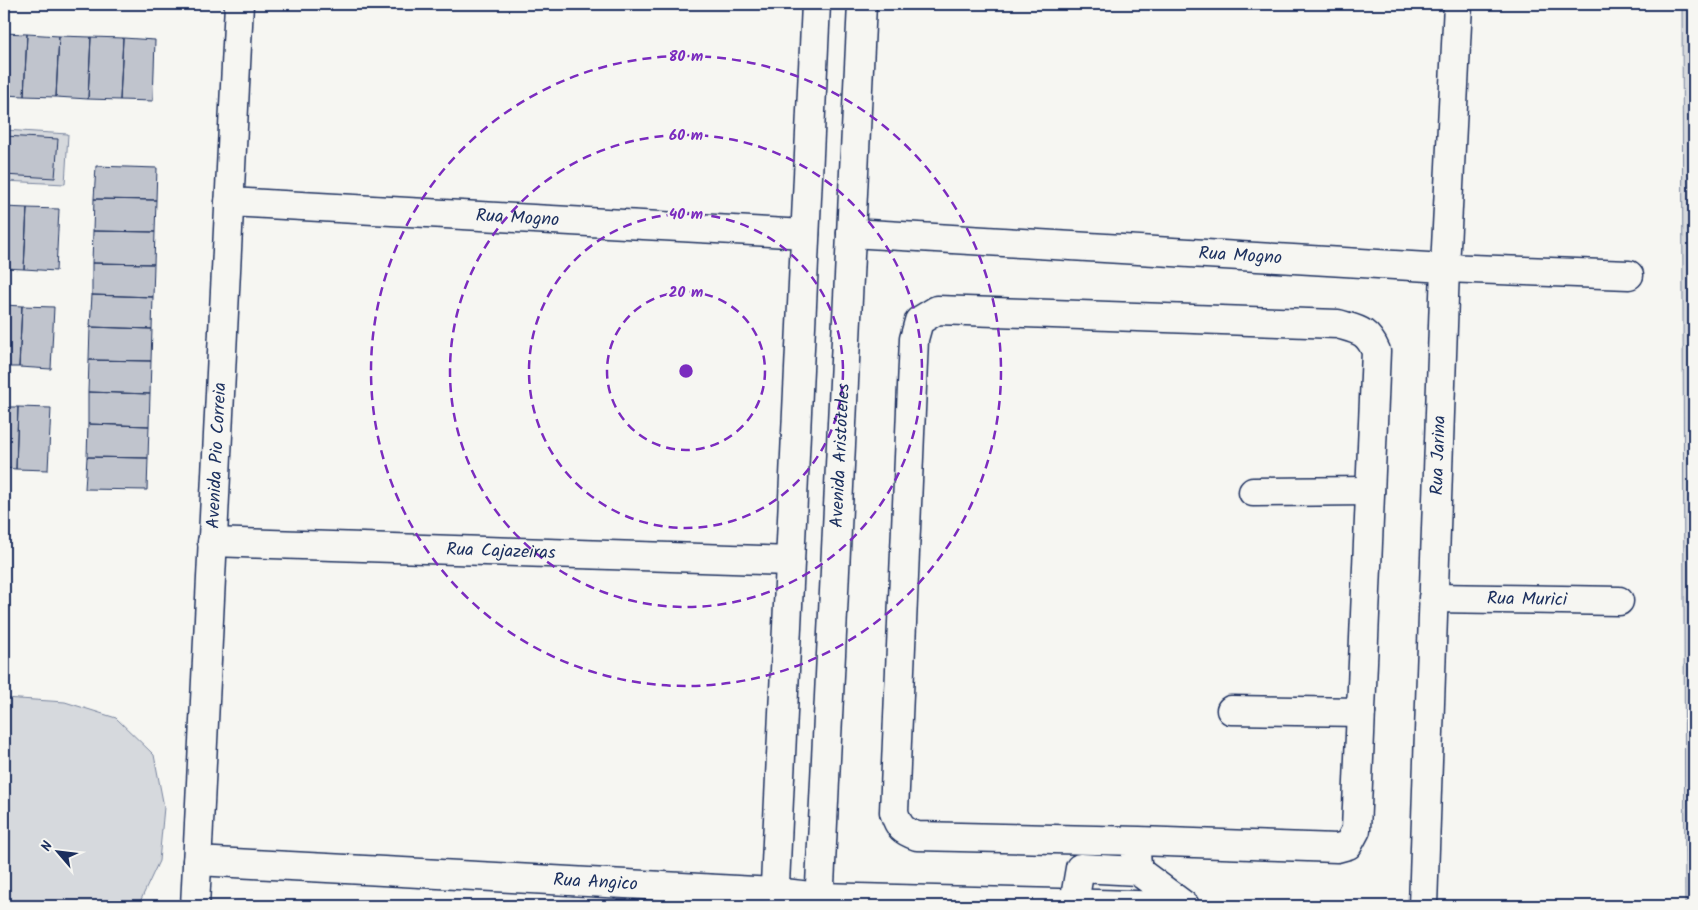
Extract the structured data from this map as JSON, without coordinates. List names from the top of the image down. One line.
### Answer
{"streets":{"street":["Rua Mogno","Avenida Pio Correia","Avenida Aristóteles","Rua Jarina","Rua Cajazeiras","Rua Murici","Rua Angico"]},"crossings":[["Rua Mogno","Avenida Pio Correia"],["Rua Mogno","Avenida Aristóteles"],["Rua Mogno","Rua Jarina"],["Avenida Pio Correia","Rua Cajazeiras"],["Avenida Pio Correia","Rua Angico"],["Avenida Aristóteles","Rua Angico"],["Rua Jarina","Rua Murici"]],"north":"top left","rings":["80 m","60 m","40 m","20 m"]}
